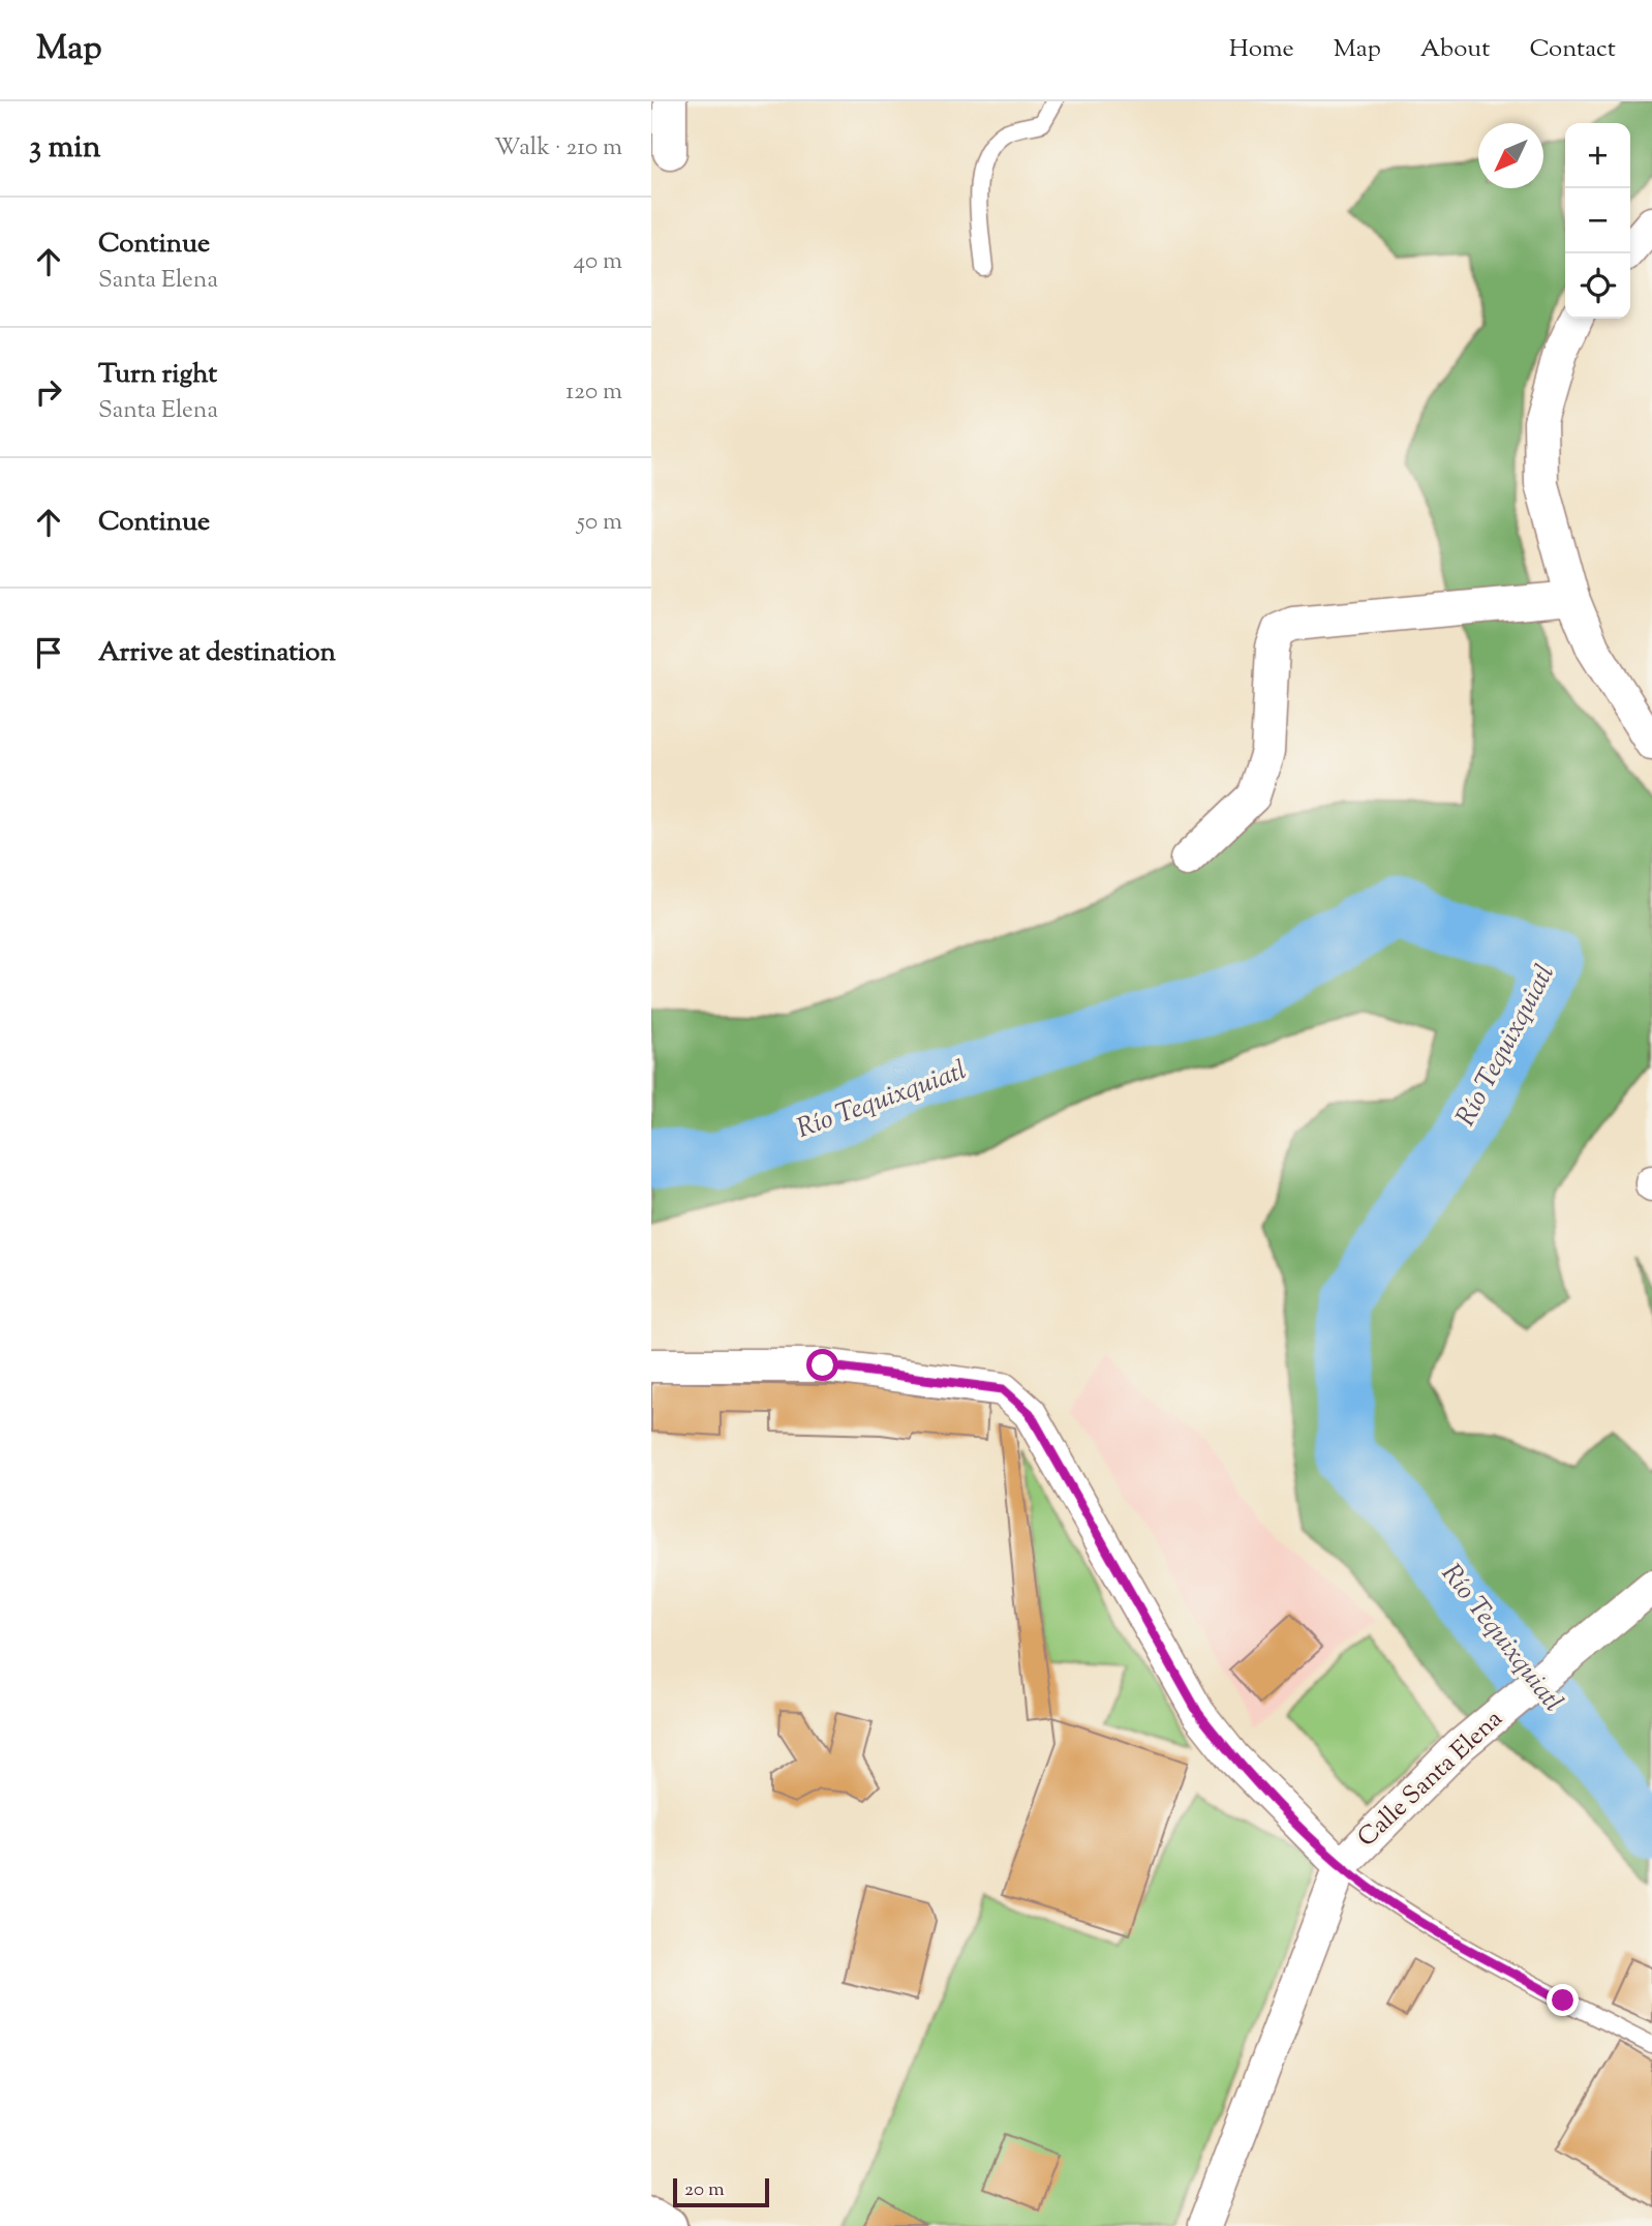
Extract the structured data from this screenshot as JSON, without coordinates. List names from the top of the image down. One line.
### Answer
{"streets":{"street":["Calle Santa Elena"]},"water":["Río Tequixquiatl"],"scale_bar":"20 m","north":"bottom left","page":{"header":"Map","nav":["Home","Map","About","Contact"],"heading":["3 min","Walk · 210 m"],"map_buttons":["+","−"],"list":[["Continue","Santa Elena","40 m"],["Turn right","Santa Elena","120 m"],["Continue","50 m"],"Arrive at destination"],"scale":"20 m"}}
